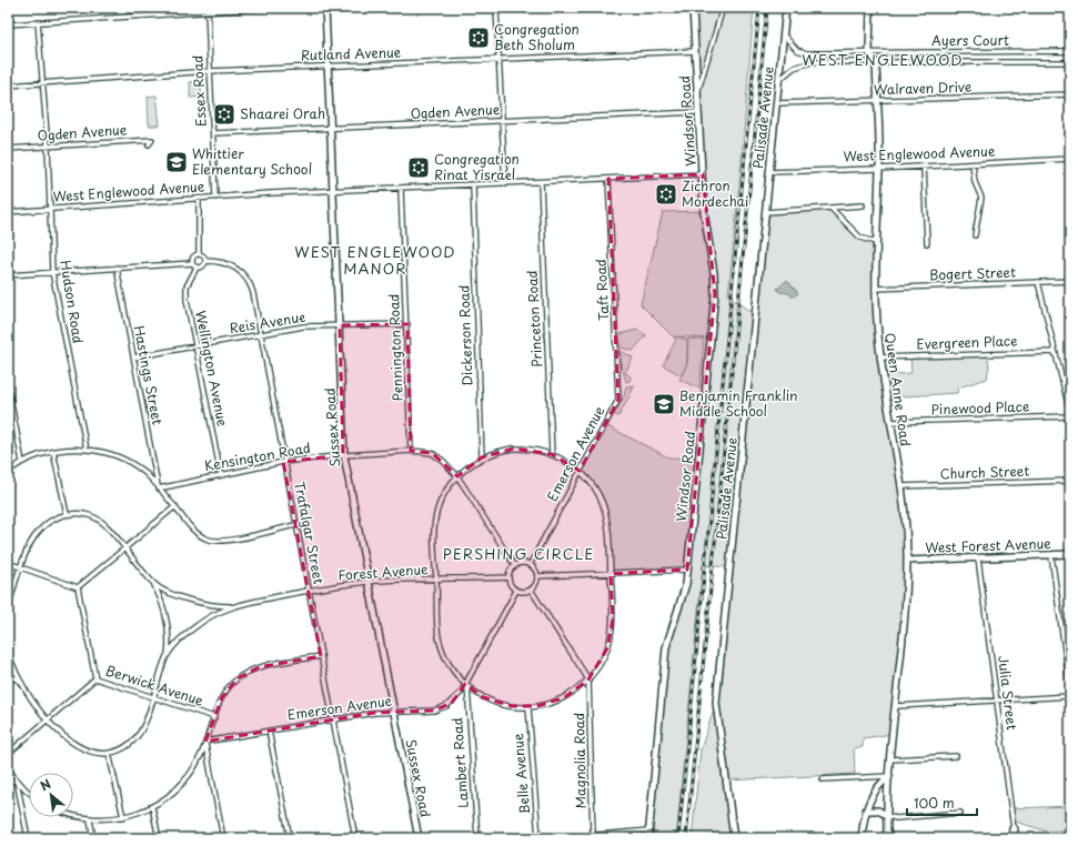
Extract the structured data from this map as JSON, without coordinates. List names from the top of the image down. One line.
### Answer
{"streets":{"street":["Ayers Court","Rutland Avenue","Walraven Drive","Essex Road","Ogden Avenue","Palisade Avenue","Windsor Road","West Englewood Avenue","Bogert Street","Taft Road","Hudson Road","Princeton Road","Reis Avenue","Dickerson Road","Evergreen Place","Pennington Road","Wellington Avenue","Hastings Street","Queen Anne Road","Pinewood Place","Sussex Road","Emerson Avenue","Kensington Road","Church Street","Trafalgar Street","West Forest Avenue","Forest Avenue","Berwick Avenue","Julia Street","Magnolia Road","Lambert Road","Belle Avenue"]},"crossings":[["Ayers Court","Palisade Avenue"],["Ayers Court","Queen Anne Road"],["Rutland Avenue","Essex Road"],["Rutland Avenue","Windsor Road"],["Rutland Avenue","Hudson Road"],["Rutland Avenue","Sussex Road"],["Walraven Drive","Palisade Avenue"],["Walraven Drive","Queen Anne Road"],["Essex Road","Ogden Avenue"],["Essex Road","West Englewood Avenue"],["Ogden Avenue","Windsor Road"],["Ogden Avenue","Hudson Road"],["Ogden Avenue","Sussex Road"],["Palisade Avenue","West Englewood Avenue"],["Windsor Road","West Englewood Avenue"],["West Englewood Avenue","Taft Road"],["West Englewood Avenue","Hudson Road"],["West Englewood Avenue","Princeton Road"],["West Englewood Avenue","Dickerson Road"],["West Englewood Avenue","Pennington Road"],["West Englewood Avenue","Queen Anne Road"],["West Englewood Avenue","Sussex Road"],["Bogert Street","Queen Anne Road"],["Taft Road","Emerson Avenue"],["Reis Avenue","Pennington Road"],["Reis Avenue","Wellington Avenue"],["Reis Avenue","Hastings Street"],["Reis Avenue","Sussex Road"],["Reis Avenue","Trafalgar Street"],["Evergreen Place","Queen Anne Road"],["Pennington Road","Kensington Road"],["Wellington Avenue","Kensington Road"],["Wellington Avenue","Trafalgar Street"],["Hastings Street","Kensington Road"],["Queen Anne Road","Pinewood Place"],["Queen Anne Road","Church Street"],["Queen Anne Road","West Forest Avenue"],["Sussex Road","Emerson Avenue"],["Sussex Road","Kensington Road"],["Sussex Road","Forest Avenue"],["Emerson Avenue","Kensington Road"],["Emerson Avenue","Trafalgar Street"],["Emerson Avenue","Forest Avenue"],["Emerson Avenue","Lambert Road"],["Kensington Road","Trafalgar Street"],["Kensington Road","Forest Avenue"],["Trafalgar Street","Forest Avenue"],["West Forest Avenue","Julia Street"]],"districts":["WEST ENGLEWOOD","WEST ENGLEWOOD MANOR","PERSHING CIRCLE"],"places":{"synagogue":["Congregation Beth Sholum","Shaarei Orah","Congregation Rinat Yisrael","Zichron Mordechai"],"school or university":["Whittier Elementary School","Benjamin Franklin Middle School"]},"scale_bar":"100 m","north":"top left"}
